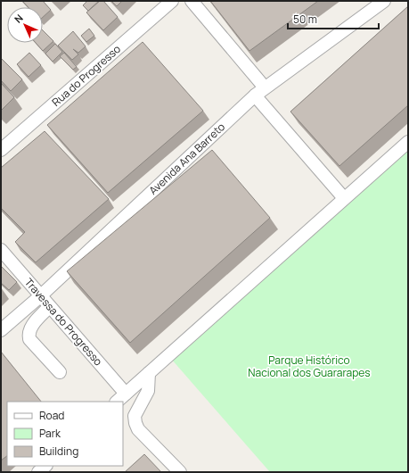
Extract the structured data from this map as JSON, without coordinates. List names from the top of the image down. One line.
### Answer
{"streets":{"street":["Rua do Progresso","Avenida Ana Barreto","Travessa do Progresso"]},"crossings":[["Avenida Ana Barreto","Travessa do Progresso"]],"parks":["Parque Histórico Nacional dos Guararapes"],"legend":["Road","Park","Building"],"scale_bar":"50 m","north":"top left"}
